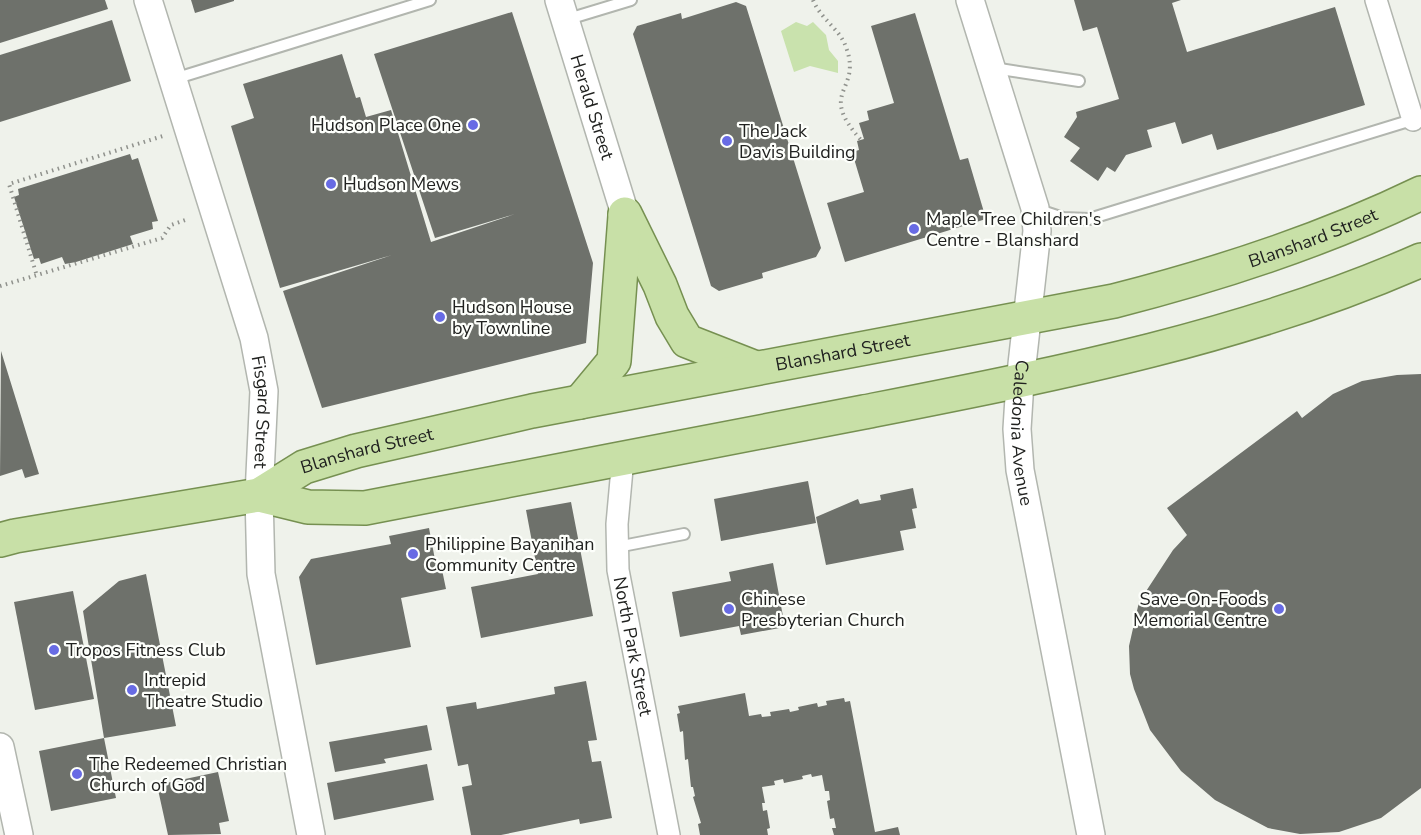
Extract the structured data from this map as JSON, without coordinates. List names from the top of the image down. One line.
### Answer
{"streets":{"main road":["Blanshard Street"],"street":["Herald Street","Fisgard Street","Caledonia Avenue","North Park Street"]},"crossings":[["Blanshard Street","Fisgard Street"],["Blanshard Street","Caledonia Avenue"],["Blanshard Street","North Park Street"]],"places":["Hudson Place One","The Jack Davis Building","Hudson Mews","Maple Tree Children's Centre - Blanshard","Hudson House by Townline","Philippine Bayanihan Community Centre","Chinese Presbyterian Church","Save-On-Foods Memorial Centre","Tropos Fitness Club","Intrepid Theatre Studio","The Redeemed Christian Church of God"]}
